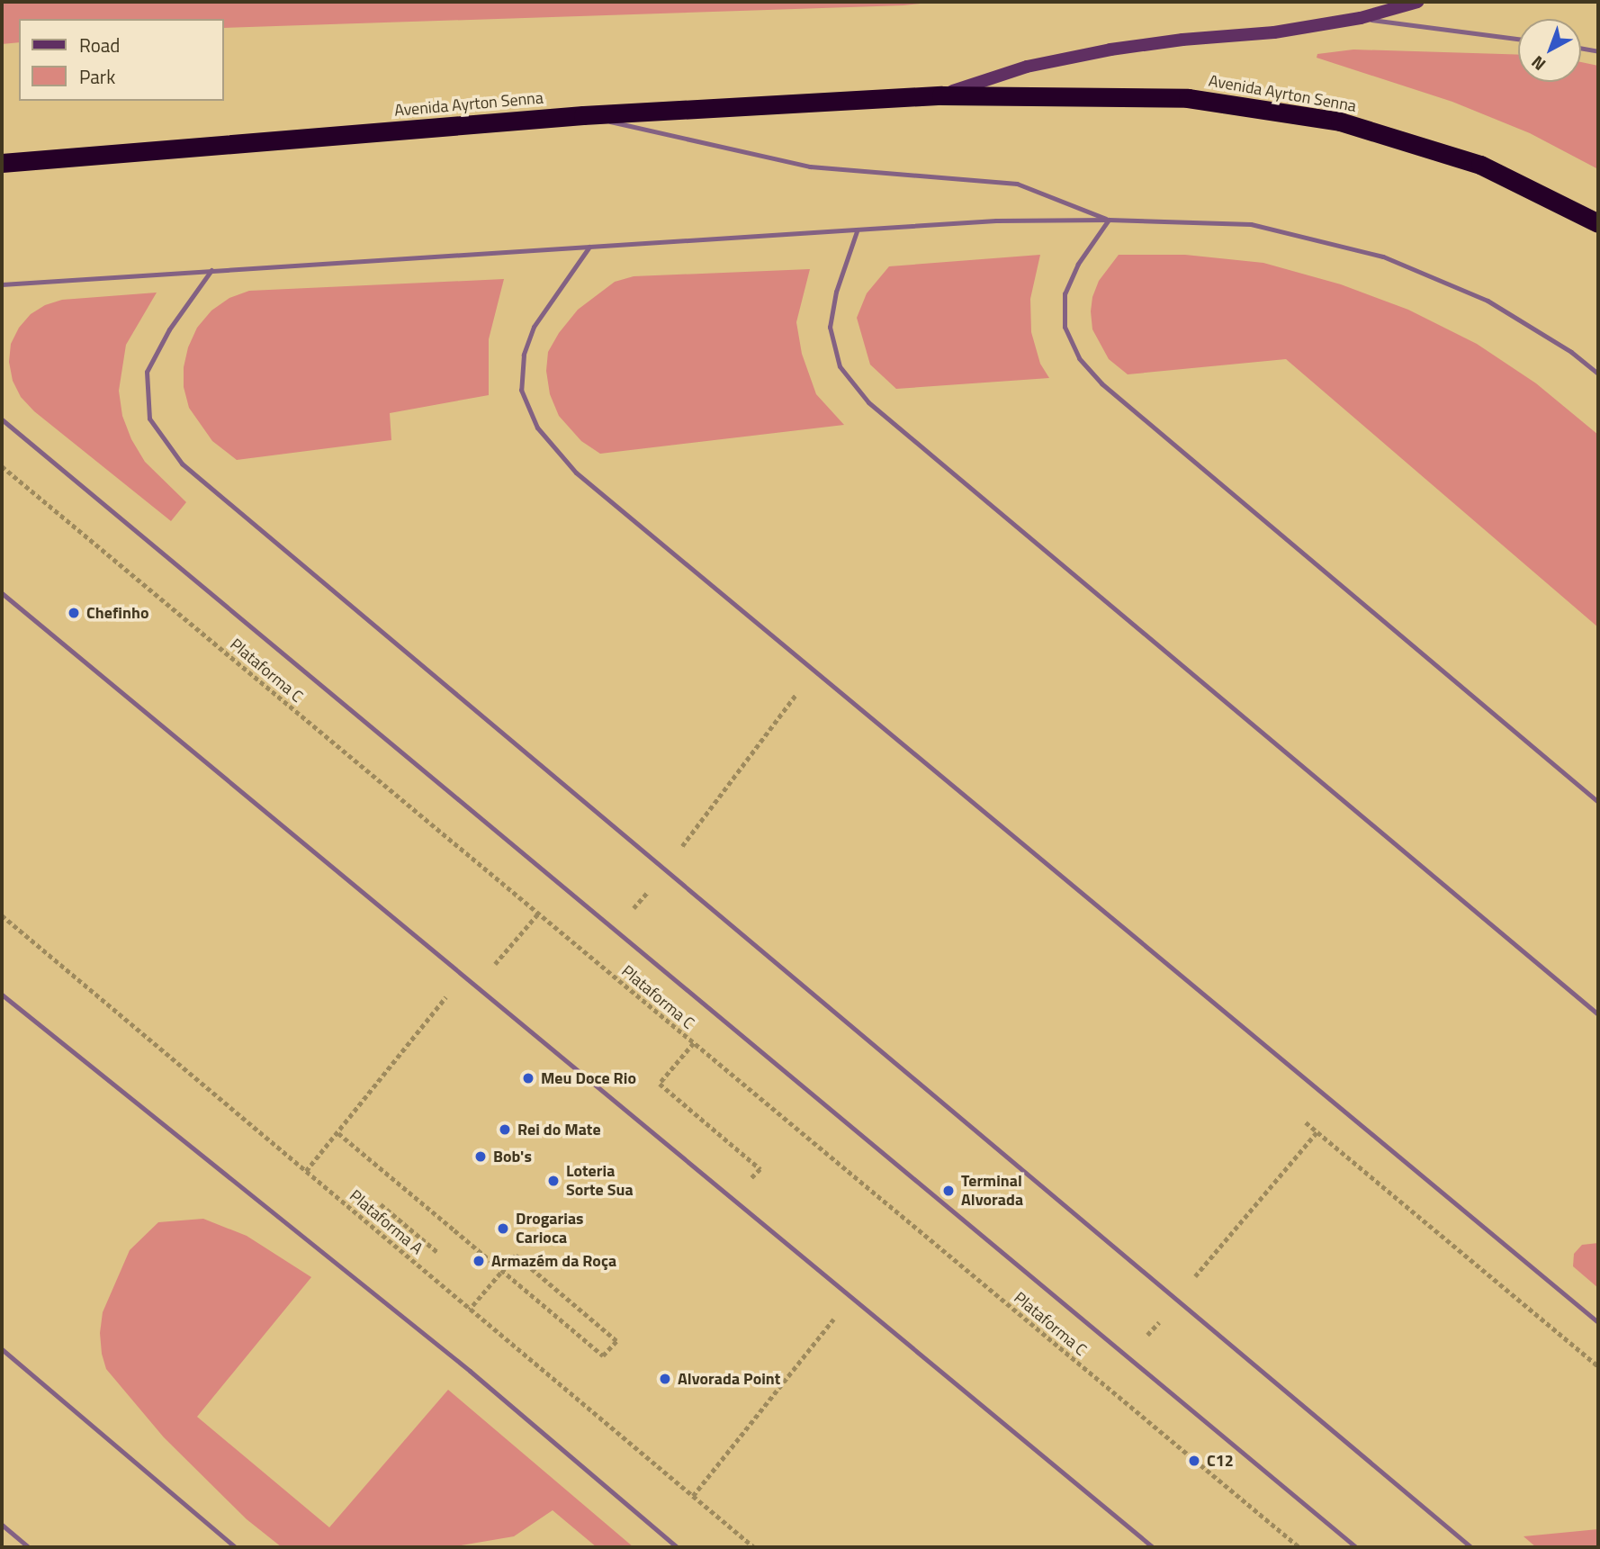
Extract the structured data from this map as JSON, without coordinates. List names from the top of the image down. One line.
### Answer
{"streets":{"highway":["Avenida Ayrton Senna"],"path":["Plataforma C","Plataforma A"]},"places":["Chefinho","Meu Doce Rio","Rei do Mate","Bob's","Loteria Sorte Sua","Terminal Alvorada","Drogarias Carioca","Armazém da Roça","Alvorada Point","C12"],"legend":["Road","Park"],"north":"bottom left"}
